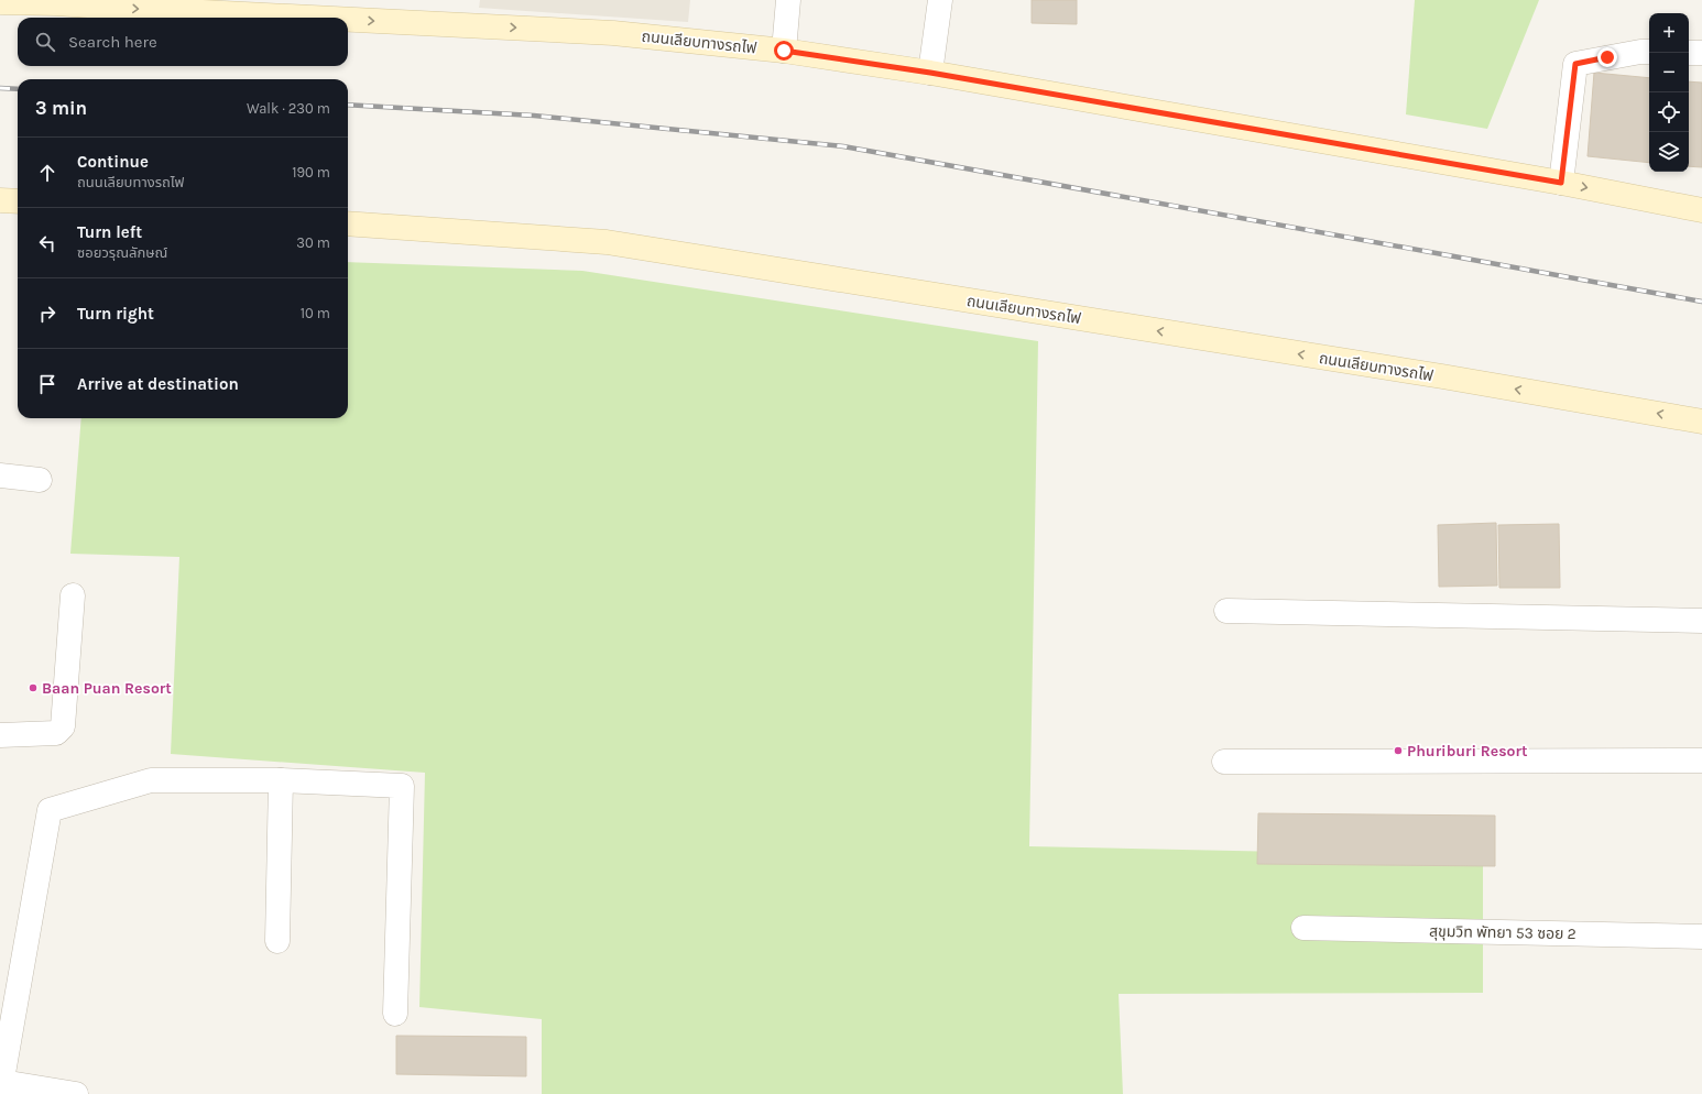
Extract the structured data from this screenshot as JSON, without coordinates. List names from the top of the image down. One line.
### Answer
{"streets":{"street":["ถนนเลียบทางรถไฟ","สุขุมวิท พัทยา 53 ซอย 2"]},"places":["Baan Puan Resort","Phuriburi Resort"],"page":{"map_buttons":["+","−"],"search":"Search here","heading":["3 min","Walk · 230 m"],"list":[["Continue","ถนนเลียบทางรถไฟ","190 m"],["Turn left","ซอยวรุณลักษณ์","30 m"],["Turn right","10 m"],"Arrive at destination"]}}
